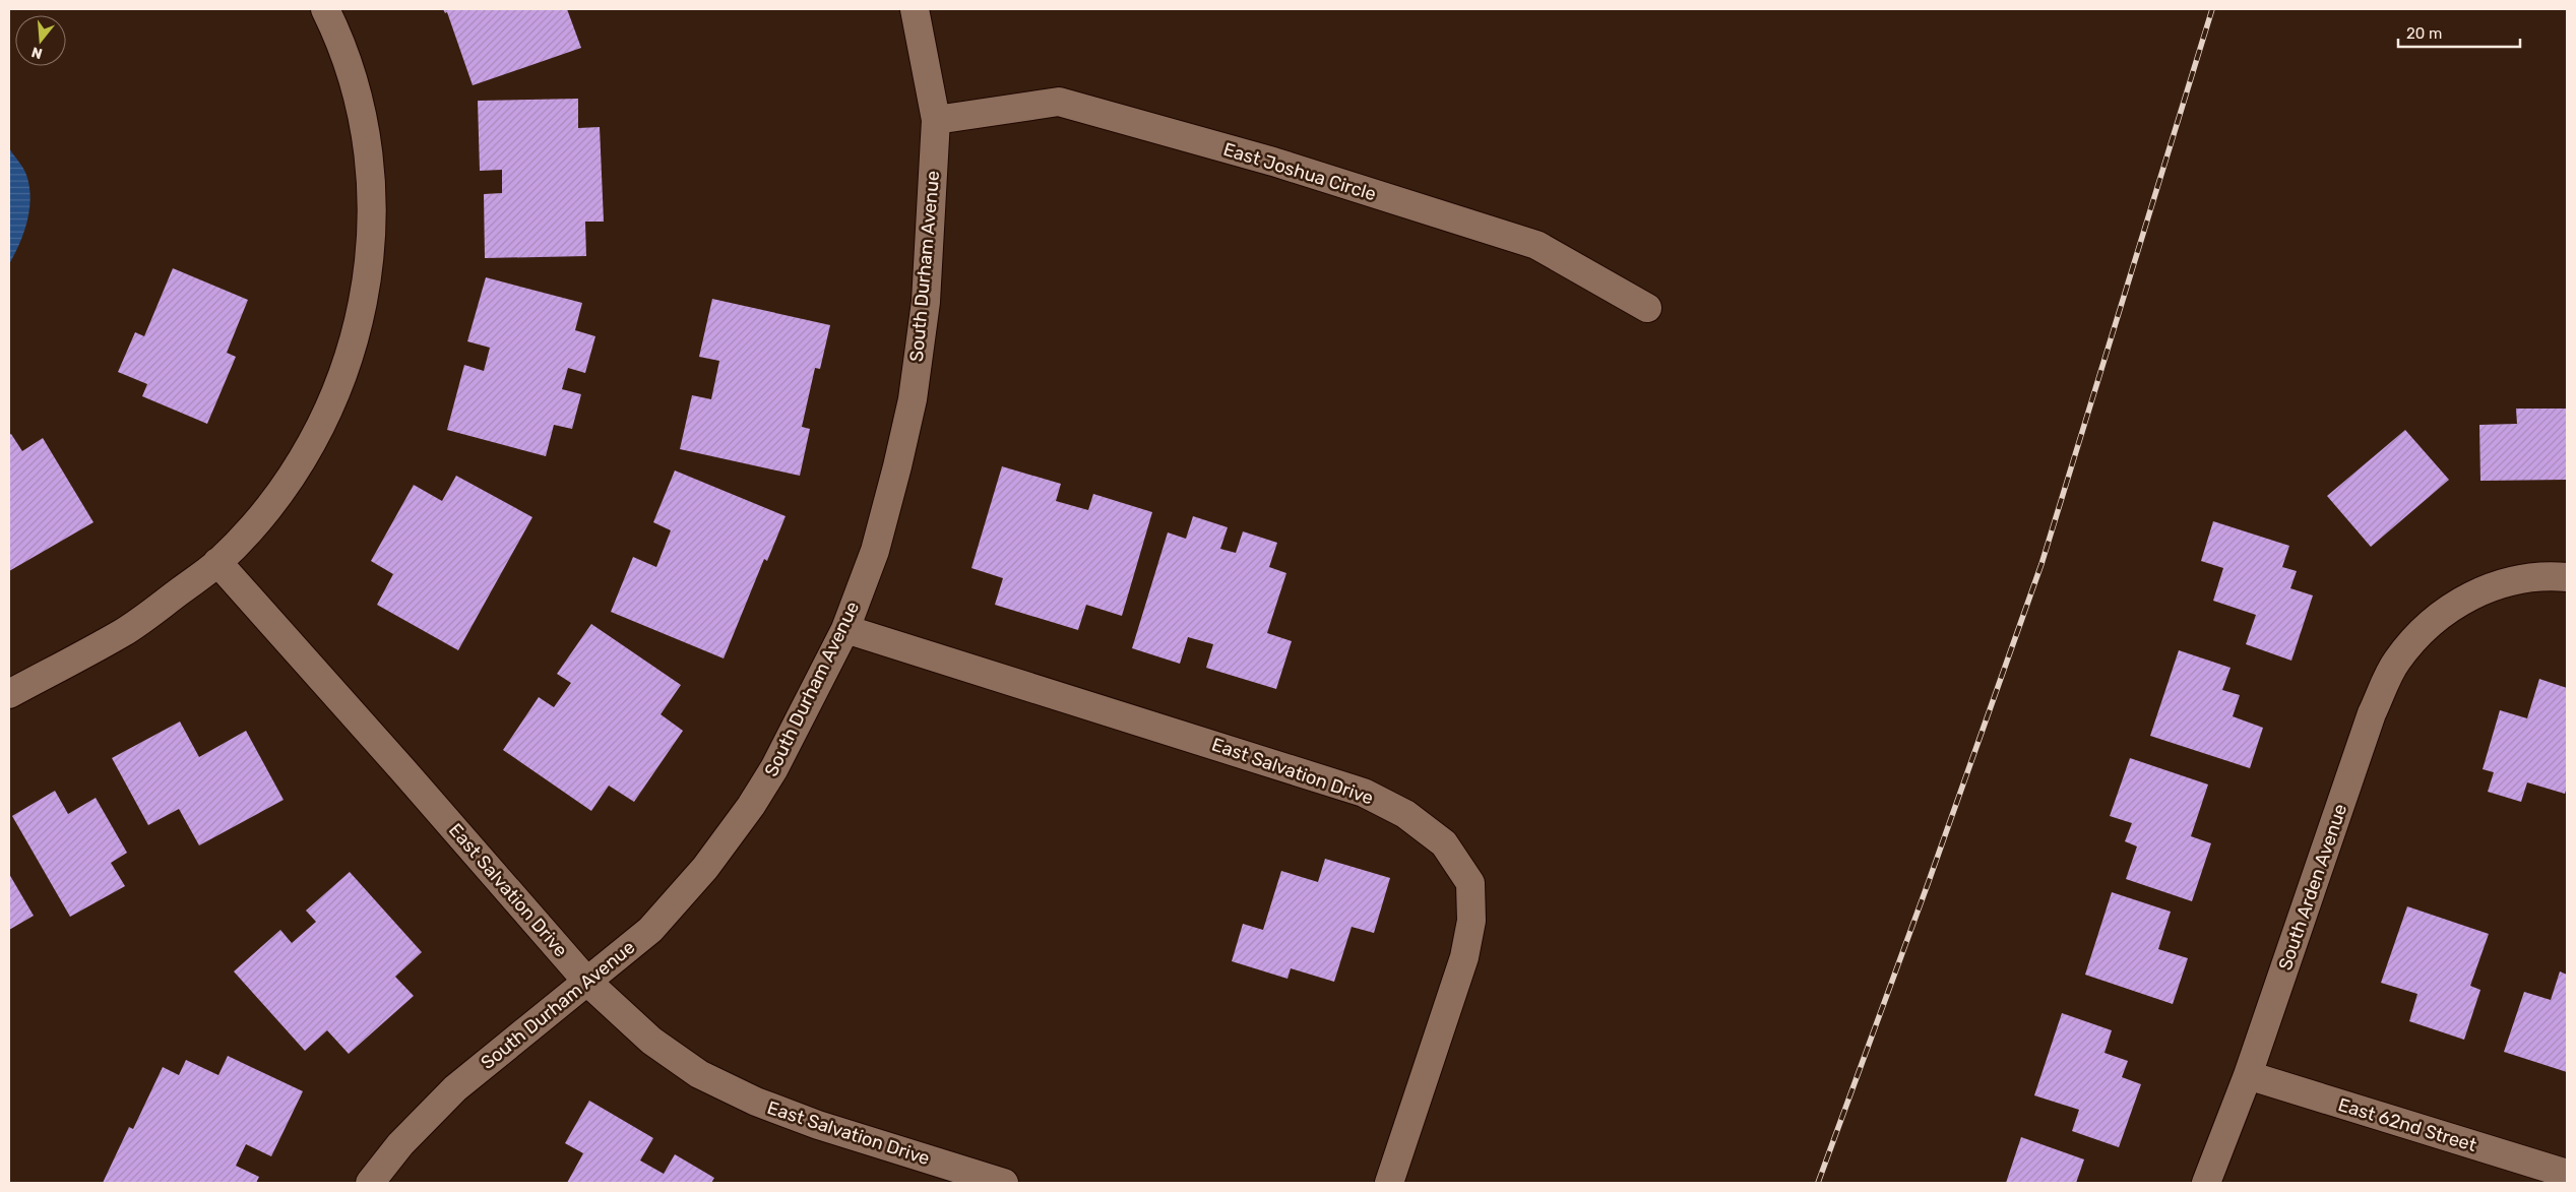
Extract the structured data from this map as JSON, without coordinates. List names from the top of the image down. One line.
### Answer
{"streets":{"street":["East Joshua Circle","South Durham Avenue","East Salvation Drive","South Arden Avenue","East 62nd Street"]},"crossings":[["East Joshua Circle","South Durham Avenue"],["South Durham Avenue","East Salvation Drive"],["South Arden Avenue","East 62nd Street"]],"scale_bar":"20 m","north":"bottom"}
